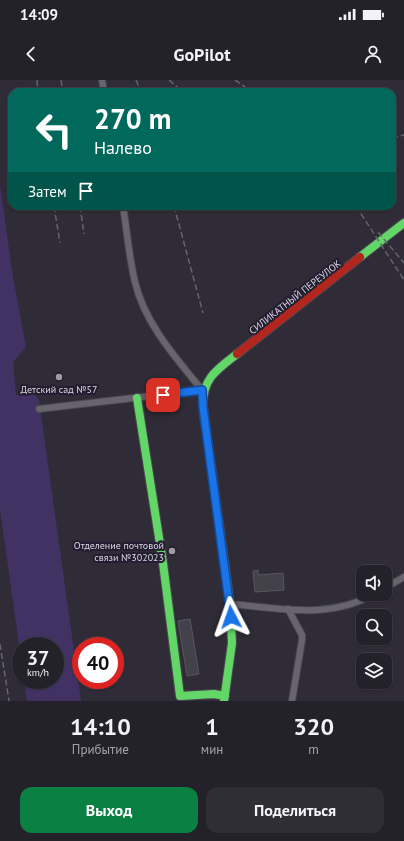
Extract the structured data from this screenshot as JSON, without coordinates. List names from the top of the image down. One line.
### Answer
{"streets":{"street":["СИЛИКАТНЫЙ ПЕРЕУЛОК"]},"places":["Детский сад №57","Отделение почтовой связи №302023"],"page":{"status":"14:09","header":"GoPilot","turn":["270 m","Налево"],"then":"Затем","speed":"37 km/h","limit":"40","eta":["14:10","Прибытие","1","мин","320","m"],"buttons":["Выход","Поделиться"]}}
